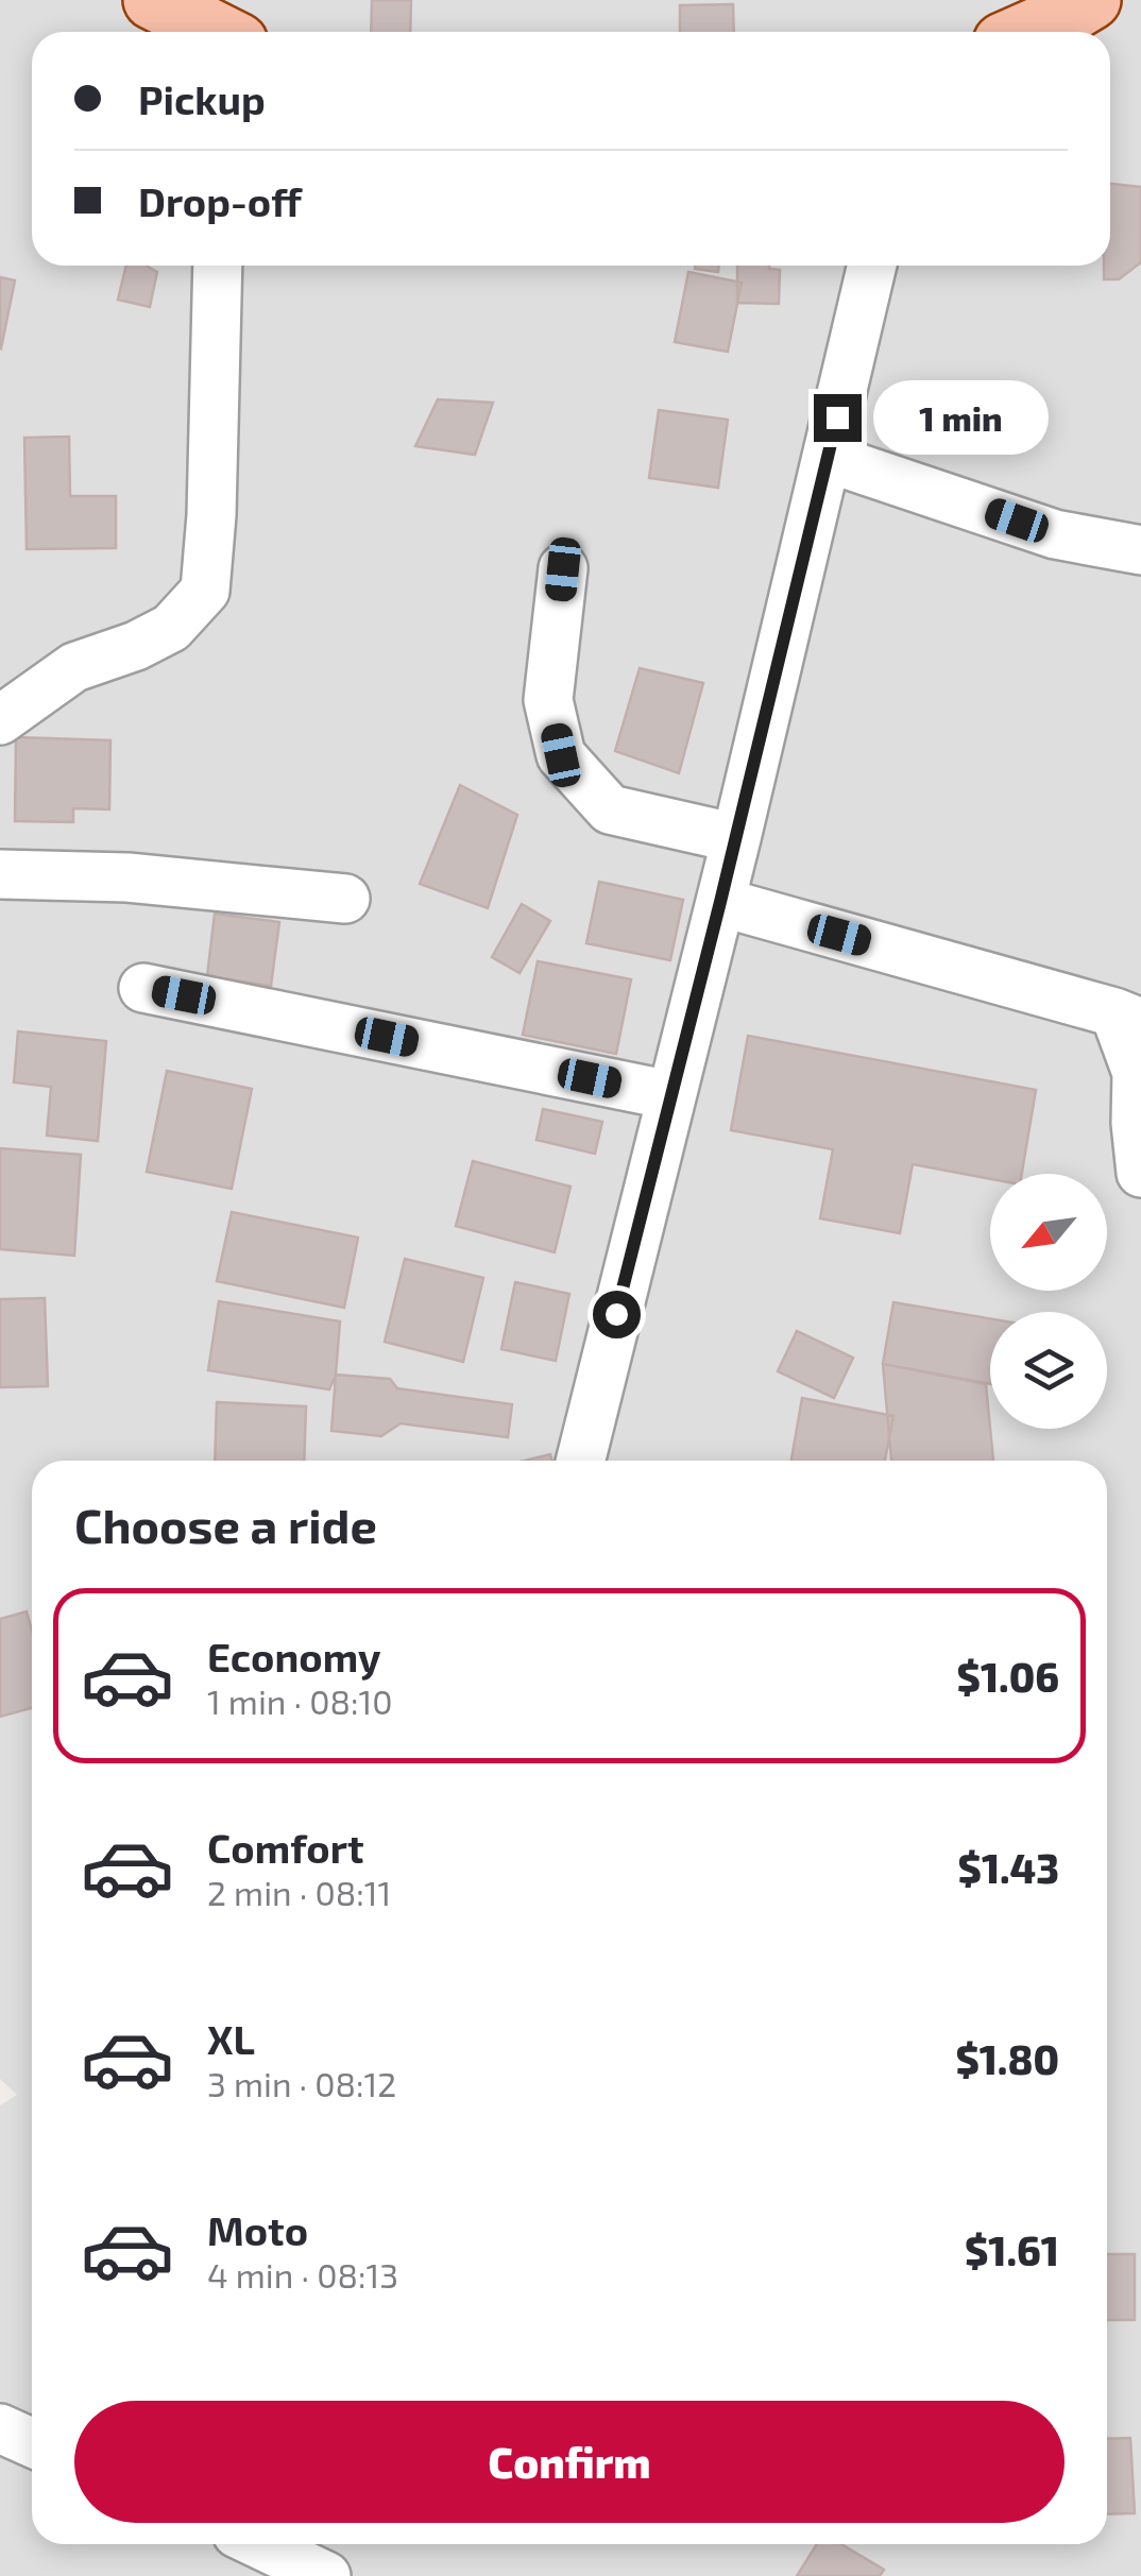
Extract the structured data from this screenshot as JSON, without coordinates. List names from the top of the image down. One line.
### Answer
{"north":"bottom left","page":{"banner":["Pickup","Drop-off"],"bubble":"1 min","heading":"Choose a ride","list":[{"name":"Economy","note":"1 min · 08:10","value":"$1.06"},{"name":"Comfort","note":"2 min · 08:11","value":"$1.43"},{"name":"XL","note":"3 min · 08:12","value":"$1.80"},{"name":"Moto","note":"4 min · 08:13","value":"$1.61"}],"buttons":"Confirm"}}
